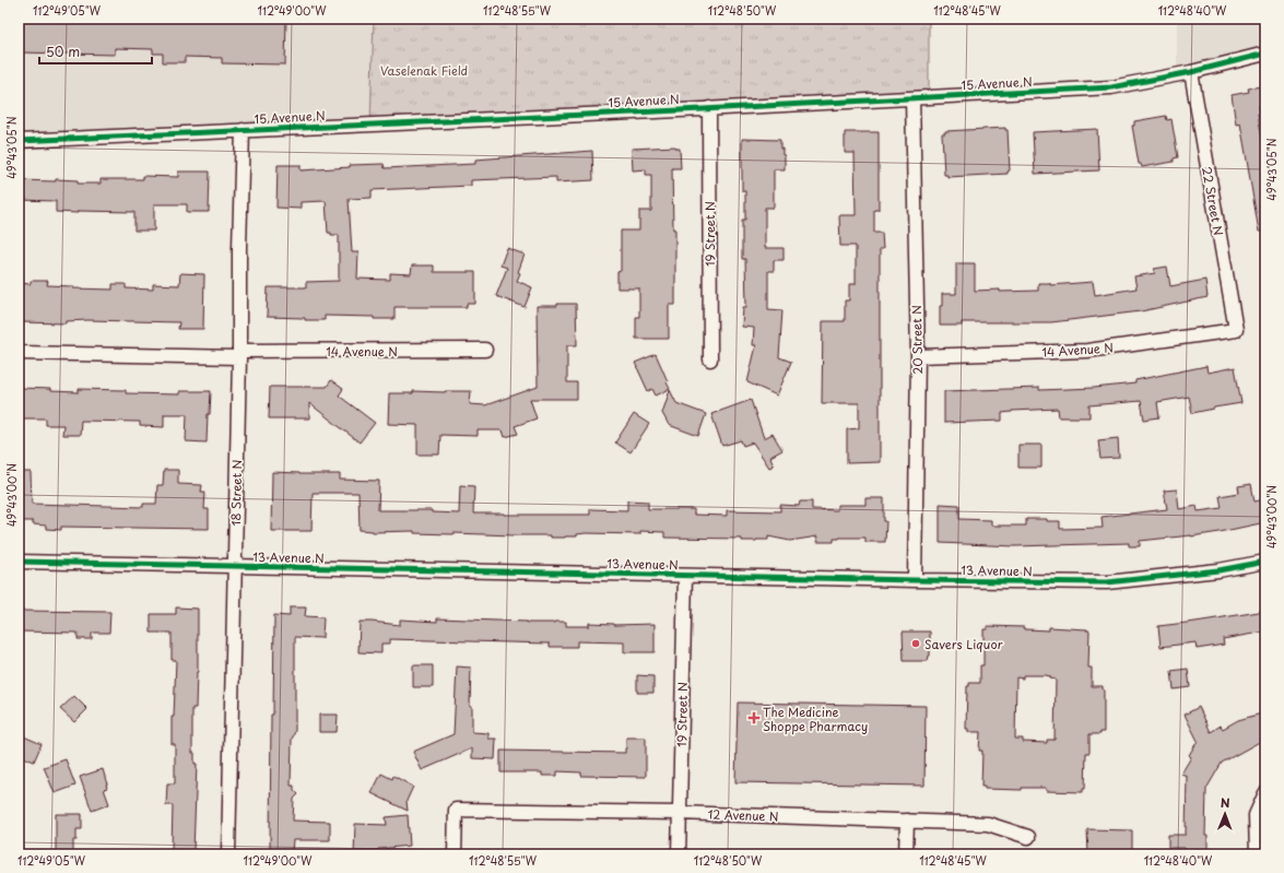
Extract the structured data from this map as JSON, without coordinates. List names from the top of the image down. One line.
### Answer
{"streets":{"street":["15 Avenue N","22 Street N","19 Street N","20 Street N","14 Avenue N","18 Street N","13 Avenue N","12 Avenue N"]},"crossings":[["15 Avenue N","22 Street N"],["15 Avenue N","19 Street N"],["15 Avenue N","20 Street N"],["15 Avenue N","18 Street N"],["22 Street N","14 Avenue N"],["19 Street N","13 Avenue N"],["19 Street N","12 Avenue N"],["20 Street N","14 Avenue N"],["20 Street N","13 Avenue N"],["14 Avenue N","18 Street N"],["18 Street N","13 Avenue N"]],"parks":["Vaselenak Field"],"places":{"other":["Savers Liquor"],"health":["The Medicine Shoppe Pharmacy"]},"scale_bar":"50 m","north":"top","coordinates":["112°49'05\"W","112°49'00\"W","112°48'55\"W","112°48'50\"W","112°48'45\"W","112°48'40\"W","49°43'05\"N","49°43'00\"N"]}
